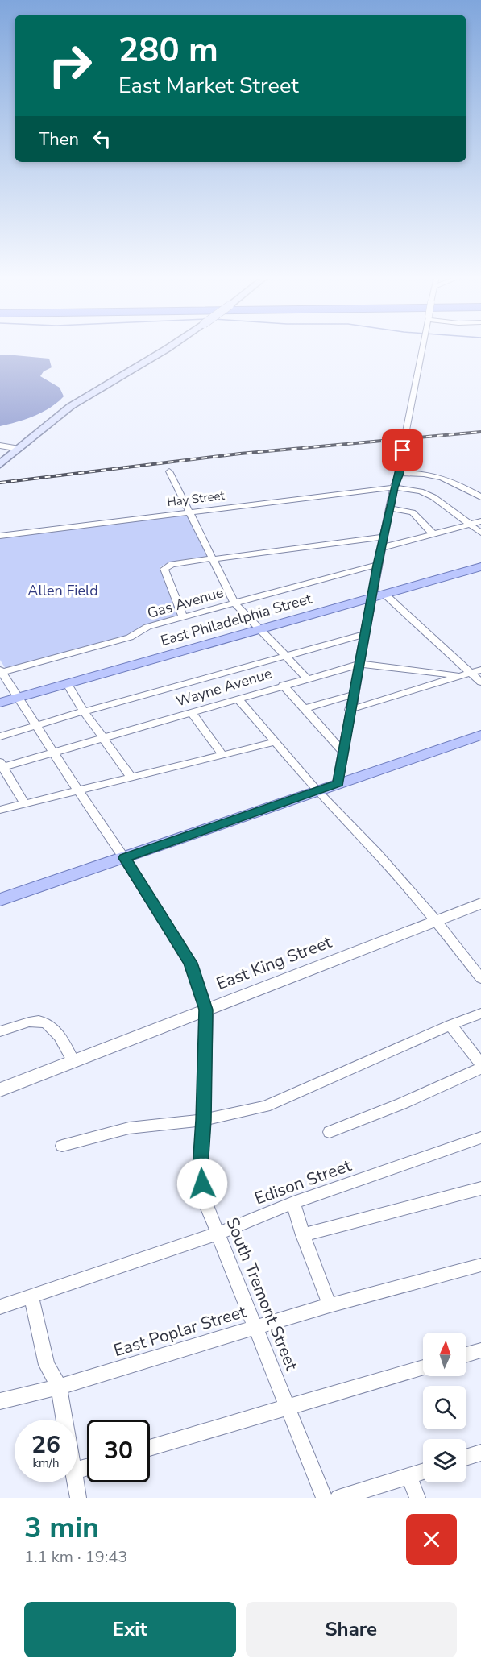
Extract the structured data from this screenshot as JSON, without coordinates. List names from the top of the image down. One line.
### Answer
{"streets":{"main road":["East Philadelphia Street"],"street":["Hay Street","Gas Avenue","Wayne Avenue","East King Street","Edison Street","South Tremont Street","East Poplar Street"]},"crossings":[["Gas Avenue","South Tremont Street"],["East Philadelphia Street","South Tremont Street"],["Wayne Avenue","South Tremont Street"],["East King Street","South Tremont Street"],["Edison Street","South Tremont Street"],["South Tremont Street","East Poplar Street"]],"parks":["Allen Field"],"north":"top","page":{"turn":["280 m","East Market Street"],"then":"Then","speed":"26 km/h","limit":"30","heading":["3 min","1.1 km · 19:43"],"buttons":["Exit","Share"]}}
